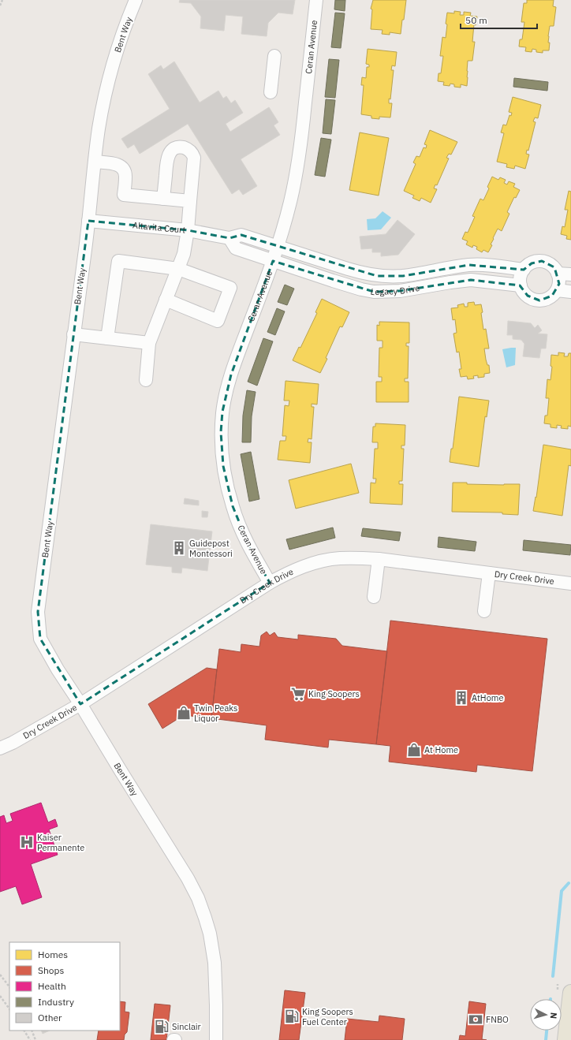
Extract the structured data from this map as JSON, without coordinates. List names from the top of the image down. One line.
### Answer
{"streets":{"street":["Bent Way","Ceran Avenue","Altavita Court","Legacy Drive","Dry Creek Drive"]},"crossings":[["Bent Way","Altavita Court"],["Bent Way","Dry Creek Drive"],["Ceran Avenue","Altavita Court"],["Ceran Avenue","Legacy Drive"],["Ceran Avenue","Dry Creek Drive"],["Altavita Court","Legacy Drive"]],"places":{"building":["Guidepost Montessori","AtHome"],"supermarket":["King Soopers"],"shop":["Twin Peaks Liquor","At Home"],"hospital":["Kaiser Permanente"],"fuel station":["King Soopers Fuel Center","Sinclair"],"bank":["FNBO"]},"legend":["Homes","Shops","Health","Industry","Other"],"scale_bar":"50 m","north":"right"}
